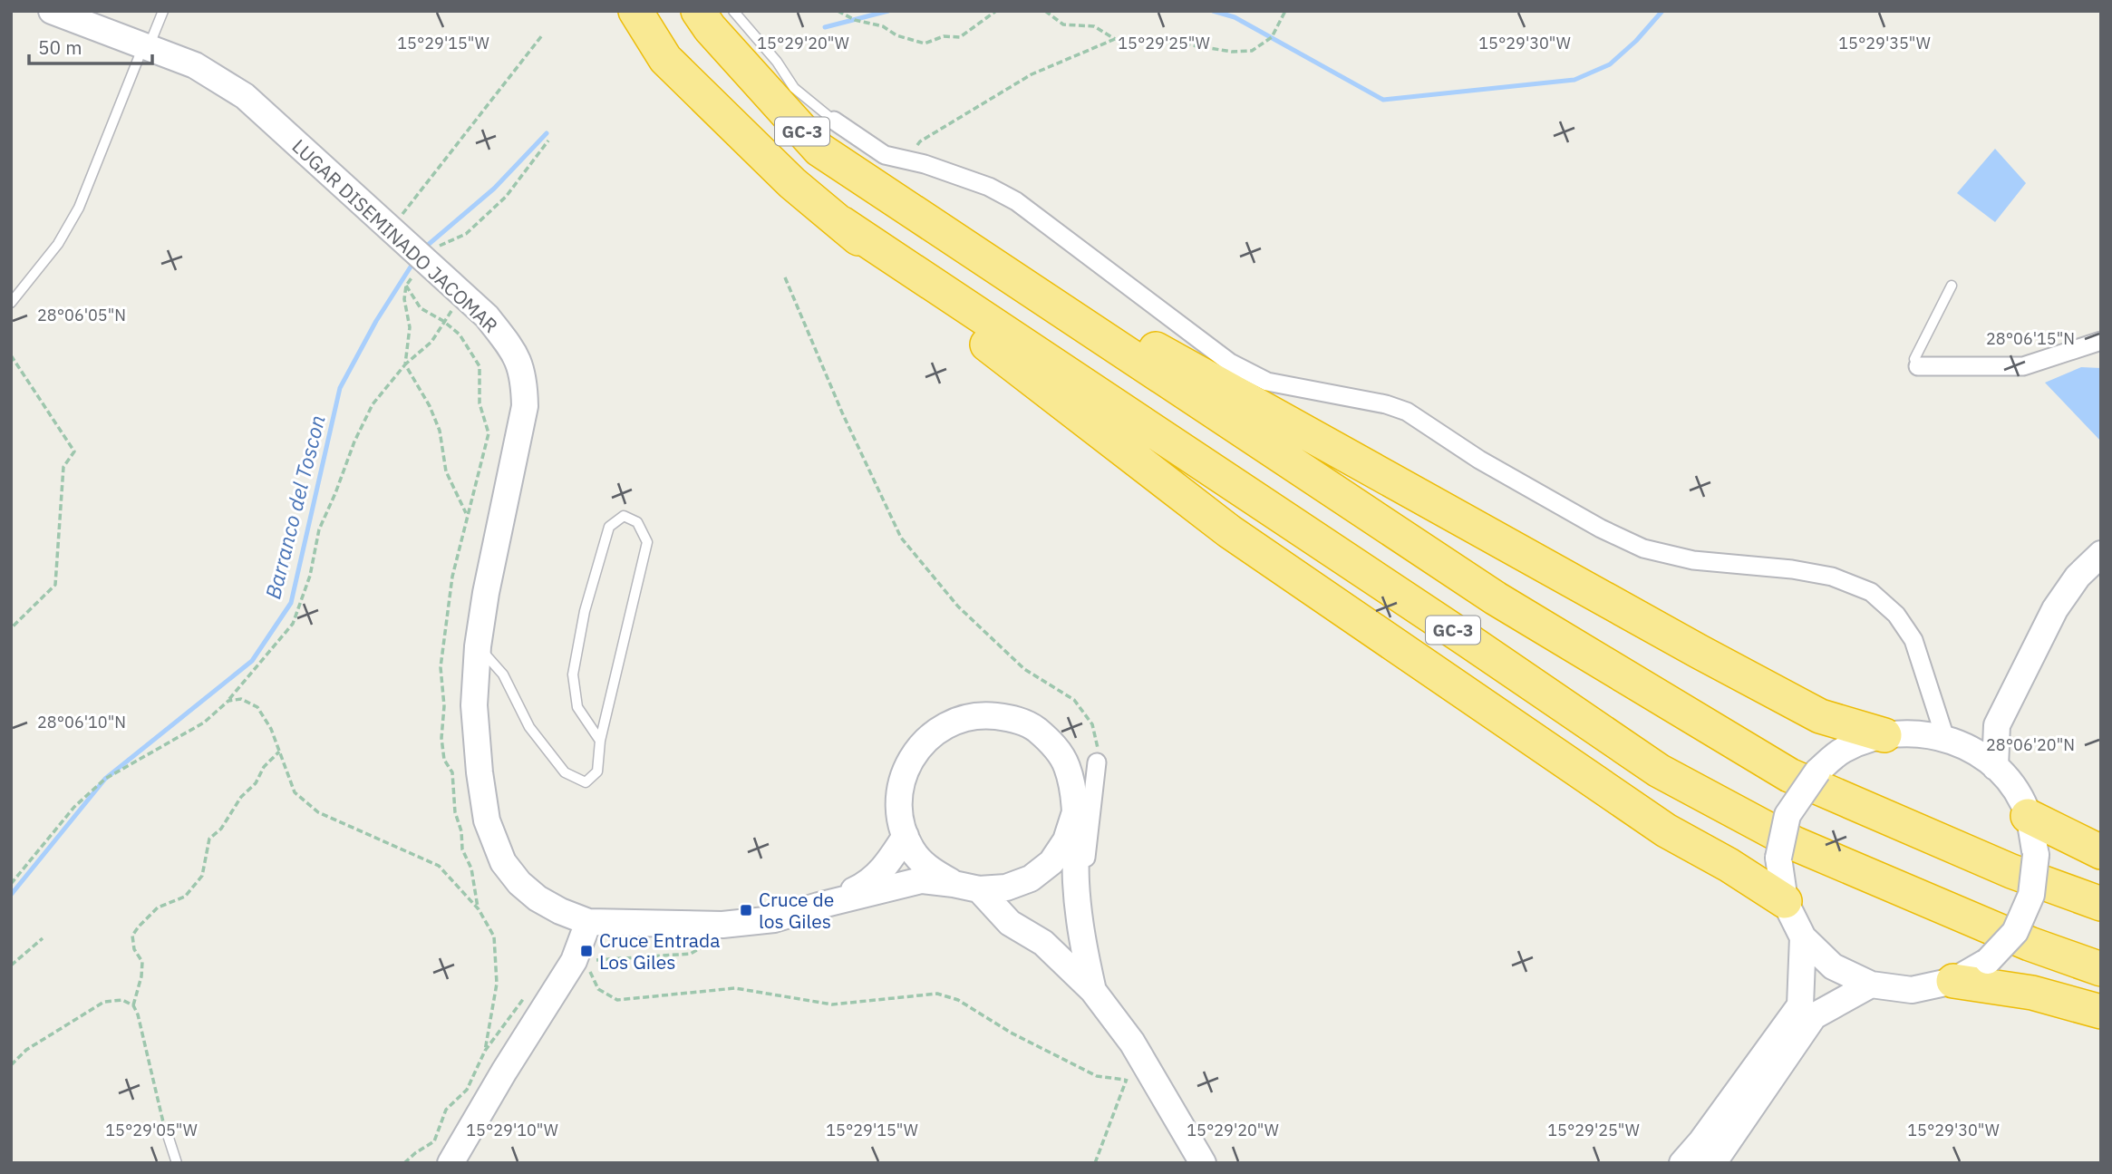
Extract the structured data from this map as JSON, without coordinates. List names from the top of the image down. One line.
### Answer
{"streets":{"highway":["GC-3"],"main road":["LUGAR DISEMINADO JACOMAR"]},"water":["Barranco del Toscon"],"places":{"transit":["Cruce de los Giles","Cruce Entrada Los Giles"]},"scale_bar":"50 m","coordinates":["15°29'15\"W","15°29'20\"W","15°29'25\"W","15°29'30\"W","15°29'35\"W","28°06'05\"N","28°06'15\"N","28°06'10\"N","28°06'20\"N","15°29'05\"W","15°29'10\"W"]}
